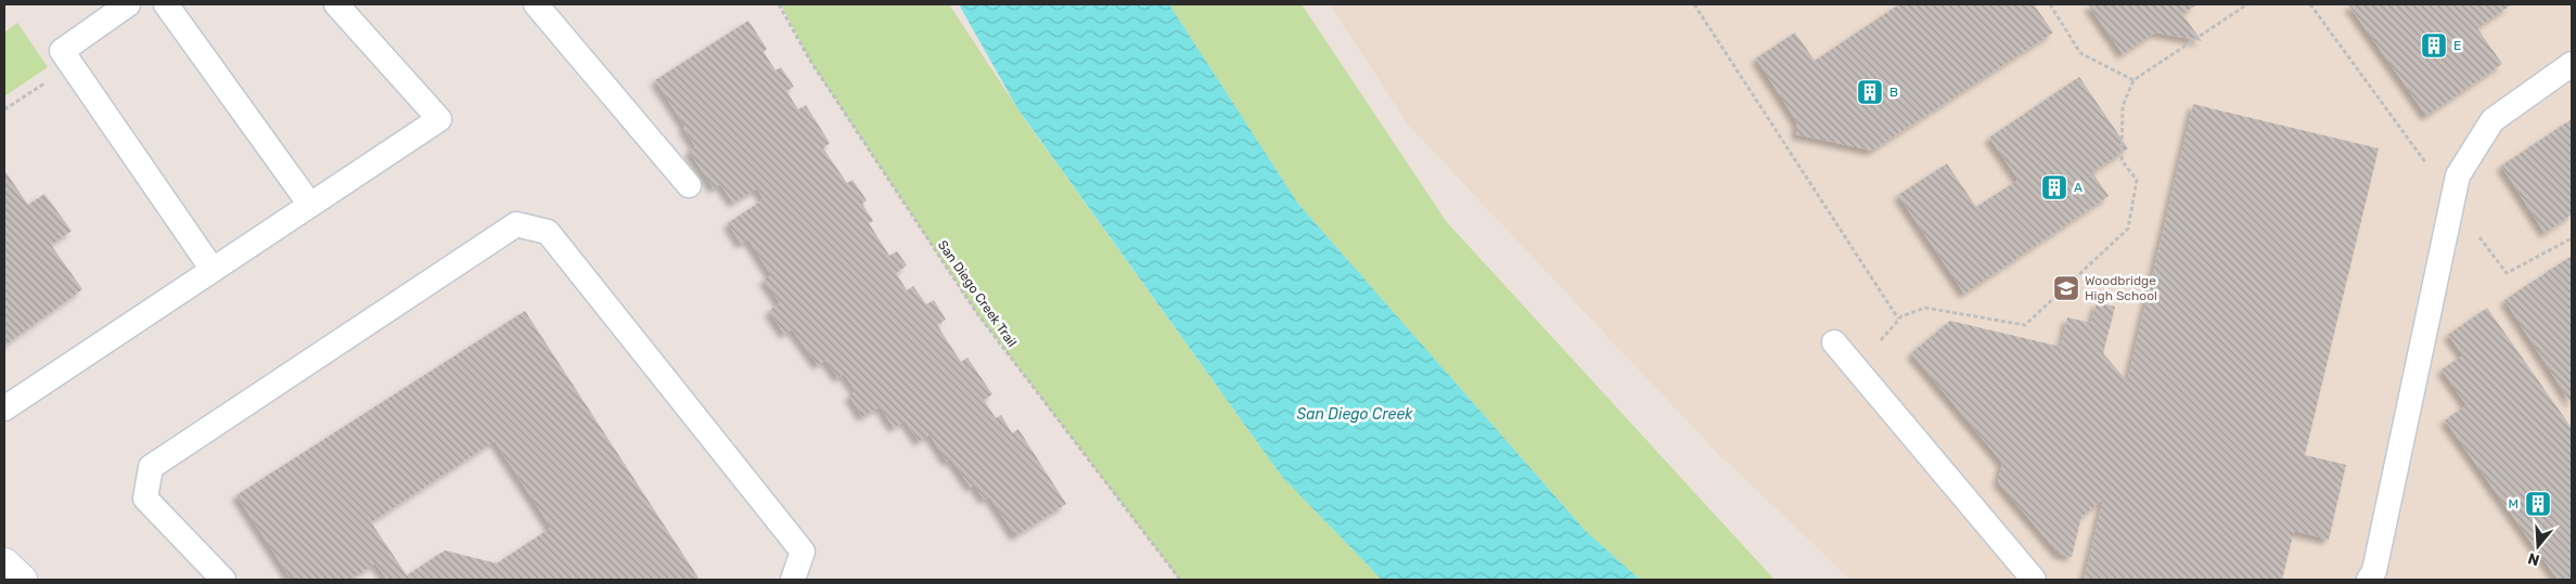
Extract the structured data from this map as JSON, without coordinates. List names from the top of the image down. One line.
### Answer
{"streets":{"path":["San Diego Creek Trail"]},"water":["San Diego Creek"],"places":{"building":["E","B","A","M"],"school or university":["Woodbridge High School"]},"north":"bottom"}
